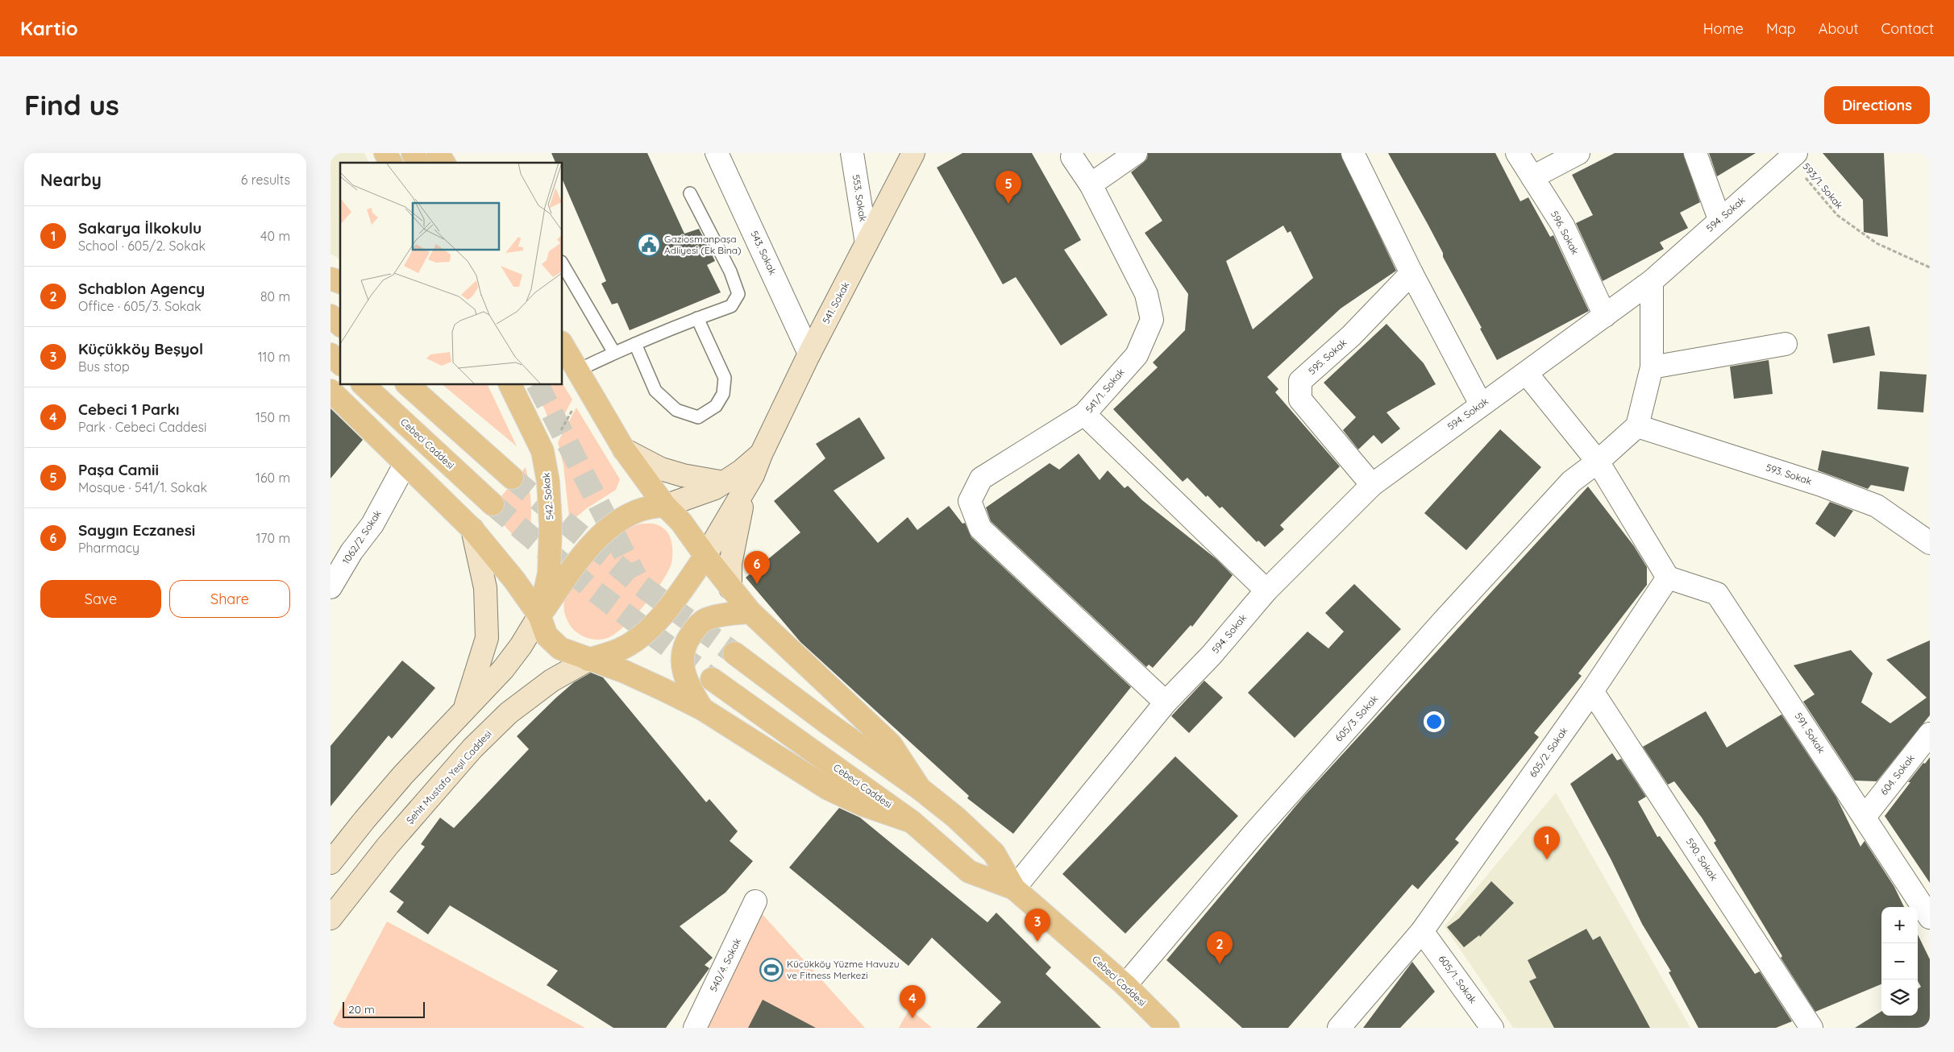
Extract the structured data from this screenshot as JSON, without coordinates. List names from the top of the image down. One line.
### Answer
{"streets":{"main road":["541. Sokak","Cebeci Caddesi","542. Sokak","Şehit Mustafa Yeşil Caddesi"],"street":["553. Sokak","594. Sokak","596. Sokak","543. Sokak","595. Sokak","541/1. Sokak","593. Sokak","1062/2. Sokak","605/3. Sokak","591. Sokak","605/2. Sokak","604. Sokak","590. Sokak","540/4. Sokak","605/1. Sokak"],"path":["593/1. Sokak"]},"crossings":[["593/1. Sokak","594. Sokak"],["553. Sokak","541. Sokak"],["594. Sokak","596. Sokak"],["594. Sokak","595. Sokak"],["594. Sokak","541/1. Sokak"],["594. Sokak","Cebeci Caddesi"],["543. Sokak","541. Sokak"],["Cebeci Caddesi","605/3. Sokak"],["593. Sokak","605/3. Sokak"],["591. Sokak","605/2. Sokak"],["591. Sokak","604. Sokak"],["605/2. Sokak","590. Sokak"],["605/2. Sokak","605/1. Sokak"]],"places":{"public building":["Gaziosmanpaşa Adliyesi (Ek Bina)"],"sports":["Küçükköy Yüzme Havuzu ve Fitness Merkezi"]},"scale_bar":"20 m","page":{"header":"Kartio","nav":["Home","Map","About","Contact"],"buttons":["Directions",["Save","Share"]],"title":"Find us","heading":["Nearby","6 results"],"pins":["5","6","1","3","2","4"],"list":[{"mark":"1","name":"Sakarya İlkokulu","note":"School · 605/2. Sokak","value":"40 m"},{"mark":"2","name":"Schablon Agency","note":"Office · 605/3. Sokak","value":"80 m"},{"mark":"3","name":"Küçükköy Beşyol","note":"Bus stop","value":"110 m"},{"mark":"4","name":"Cebeci 1 Parkı","note":"Park · Cebeci Caddesi","value":"150 m"},{"mark":"5","name":"Paşa Camii","note":"Mosque · 541/1. Sokak","value":"160 m"},{"mark":"6","name":"Saygın Eczanesi","note":"Pharmacy","value":"170 m"}],"map_buttons":["+","−"],"scale":"20 m"}}
